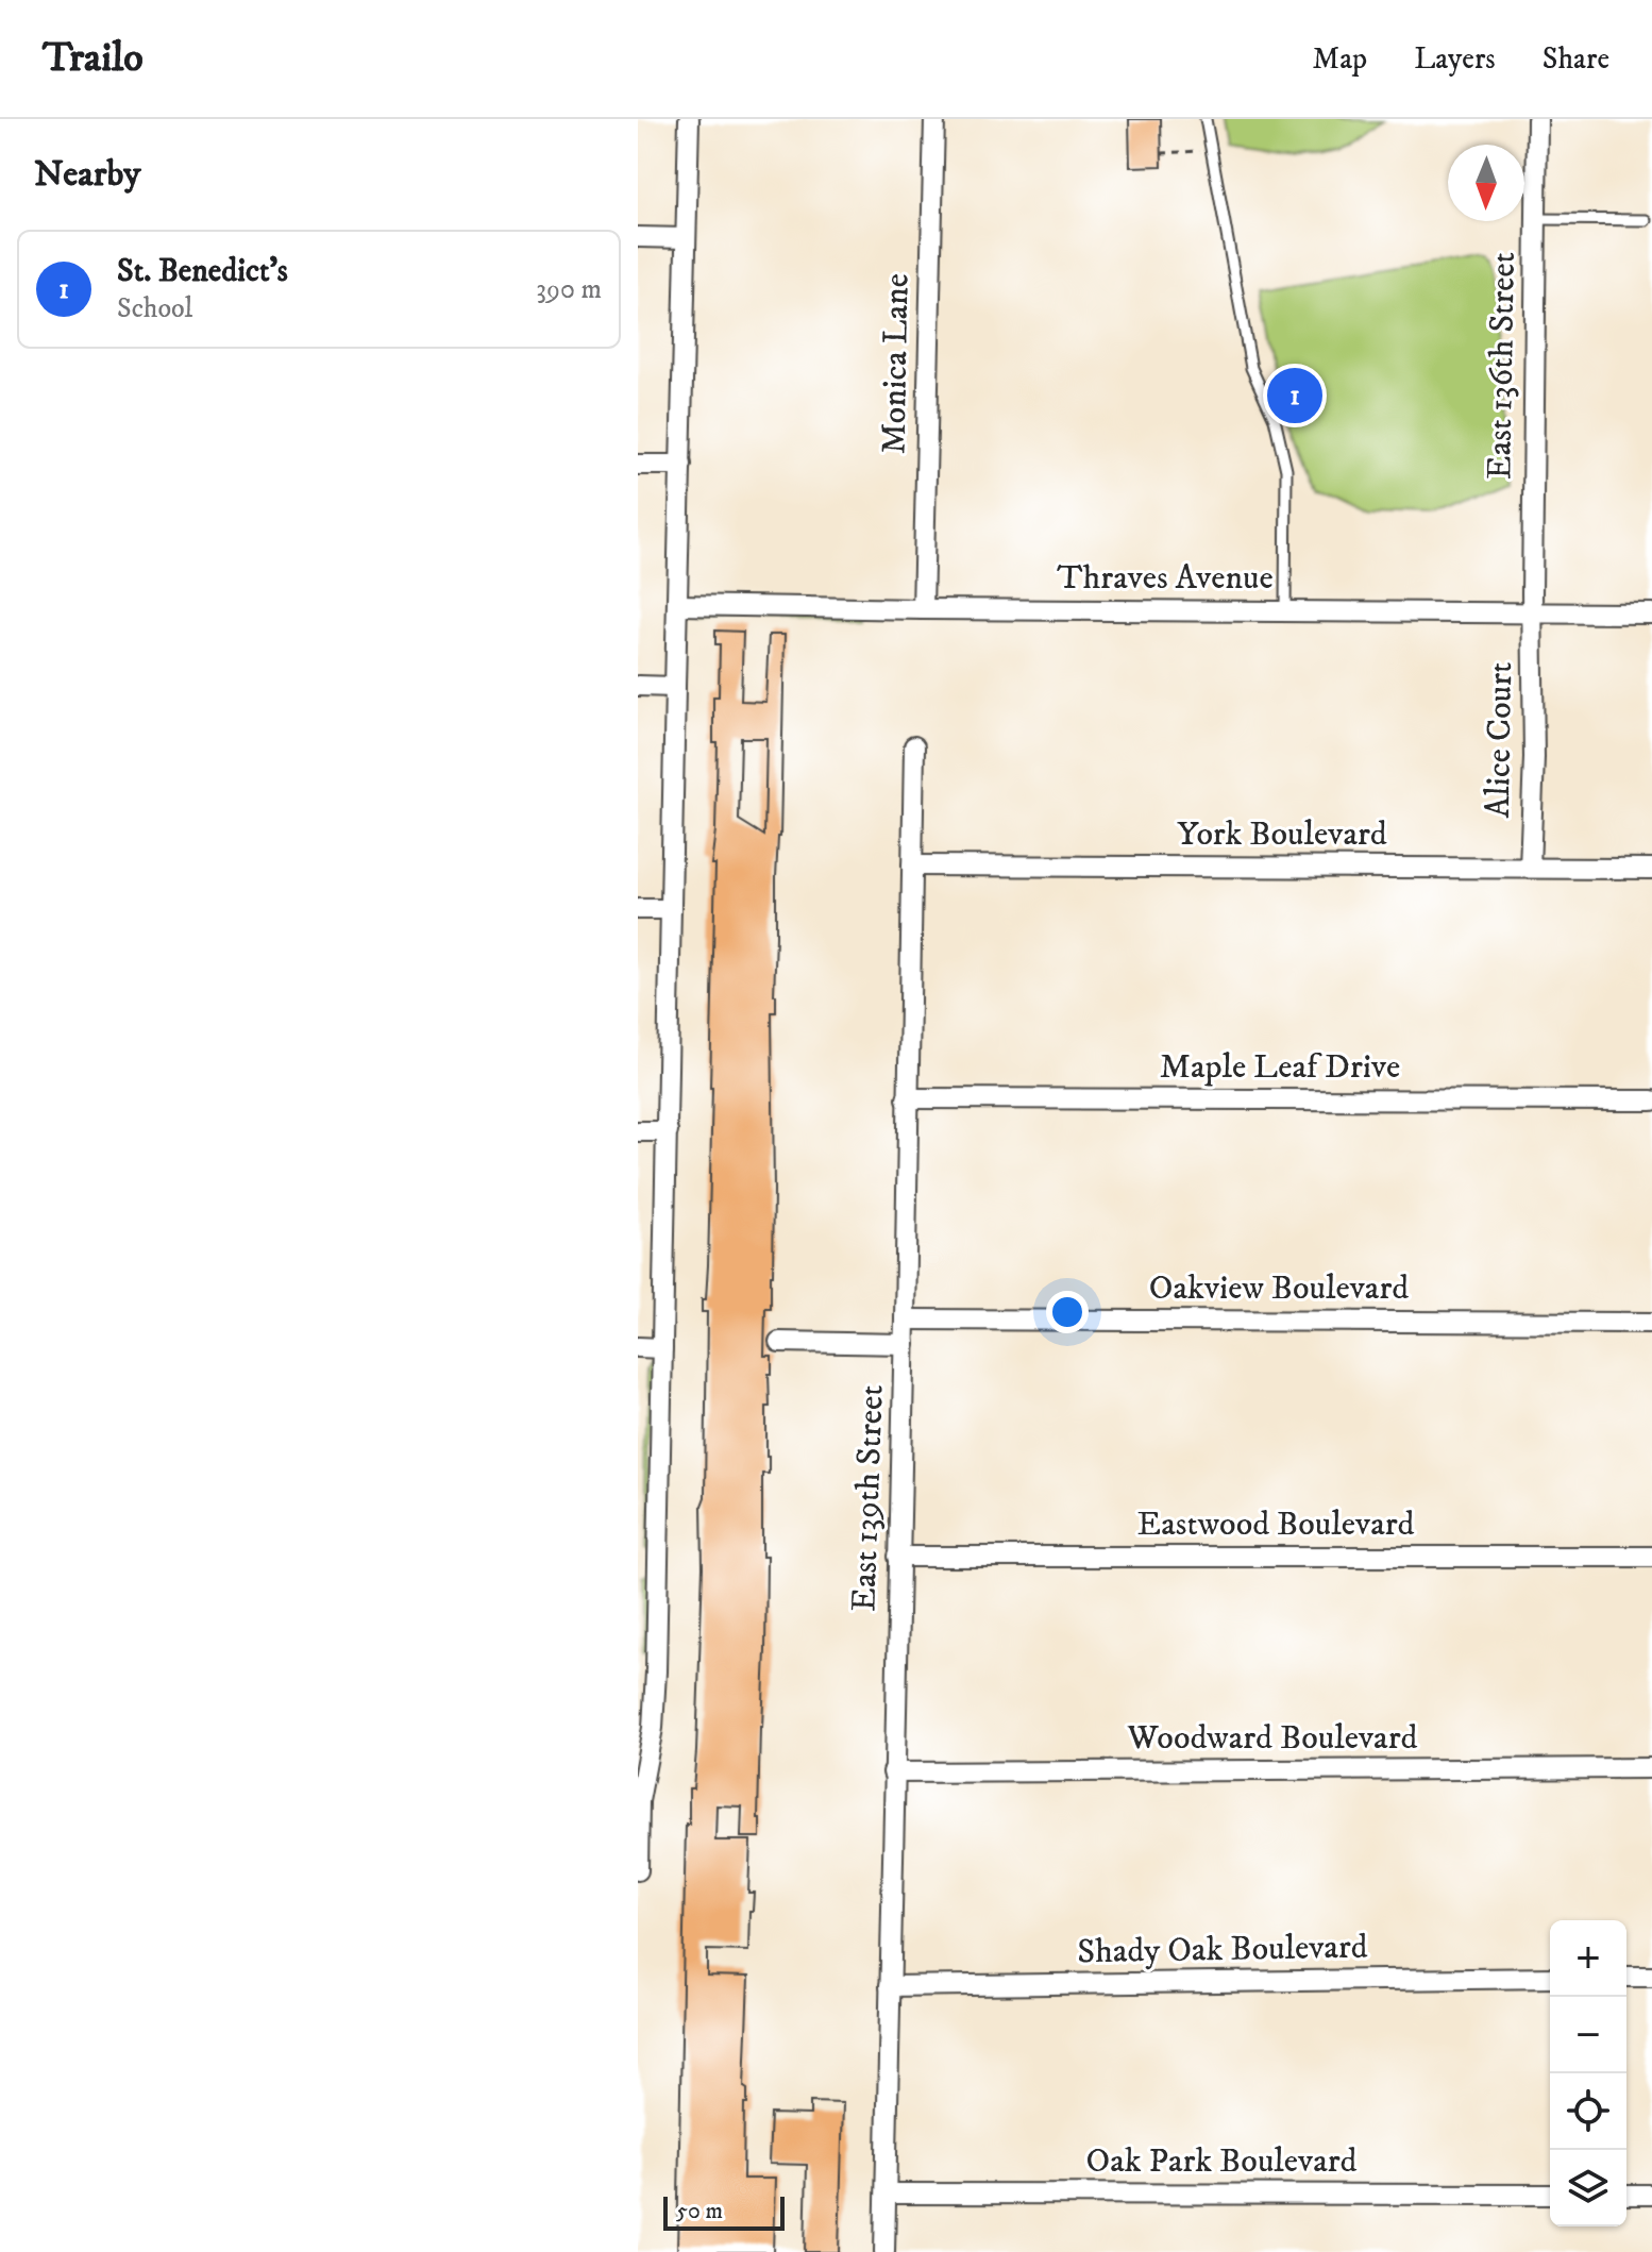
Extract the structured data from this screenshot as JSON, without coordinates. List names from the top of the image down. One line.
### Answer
{"streets":{"street":["Monica Lane","East 136th Street","Thraves Avenue","Alice Court","York Boulevard","Maple Leaf Drive","Oakview Boulevard","East 139th Street","Eastwood Boulevard","Woodward Boulevard","Shady Oak Boulevard","Oak Park Boulevard"]},"crossings":[["Monica Lane","Thraves Avenue"],["East 136th Street","Thraves Avenue"],["East 136th Street","Alice Court"],["Thraves Avenue","Alice Court"],["Alice Court","York Boulevard"],["York Boulevard","East 139th Street"],["Maple Leaf Drive","East 139th Street"],["Oakview Boulevard","East 139th Street"],["East 139th Street","Eastwood Boulevard"],["East 139th Street","Woodward Boulevard"],["East 139th Street","Shady Oak Boulevard"],["East 139th Street","Oak Park Boulevard"]],"scale_bar":"50 m","north":"bottom","page":{"header":"Trailo","nav":["Map","Layers","Share"],"heading":"Nearby","list":[{"mark":"1","name":"St. Benedict's","note":"School","value":"390 m"}],"pins":"1","map_buttons":["+","−"],"scale":"50 m"}}
